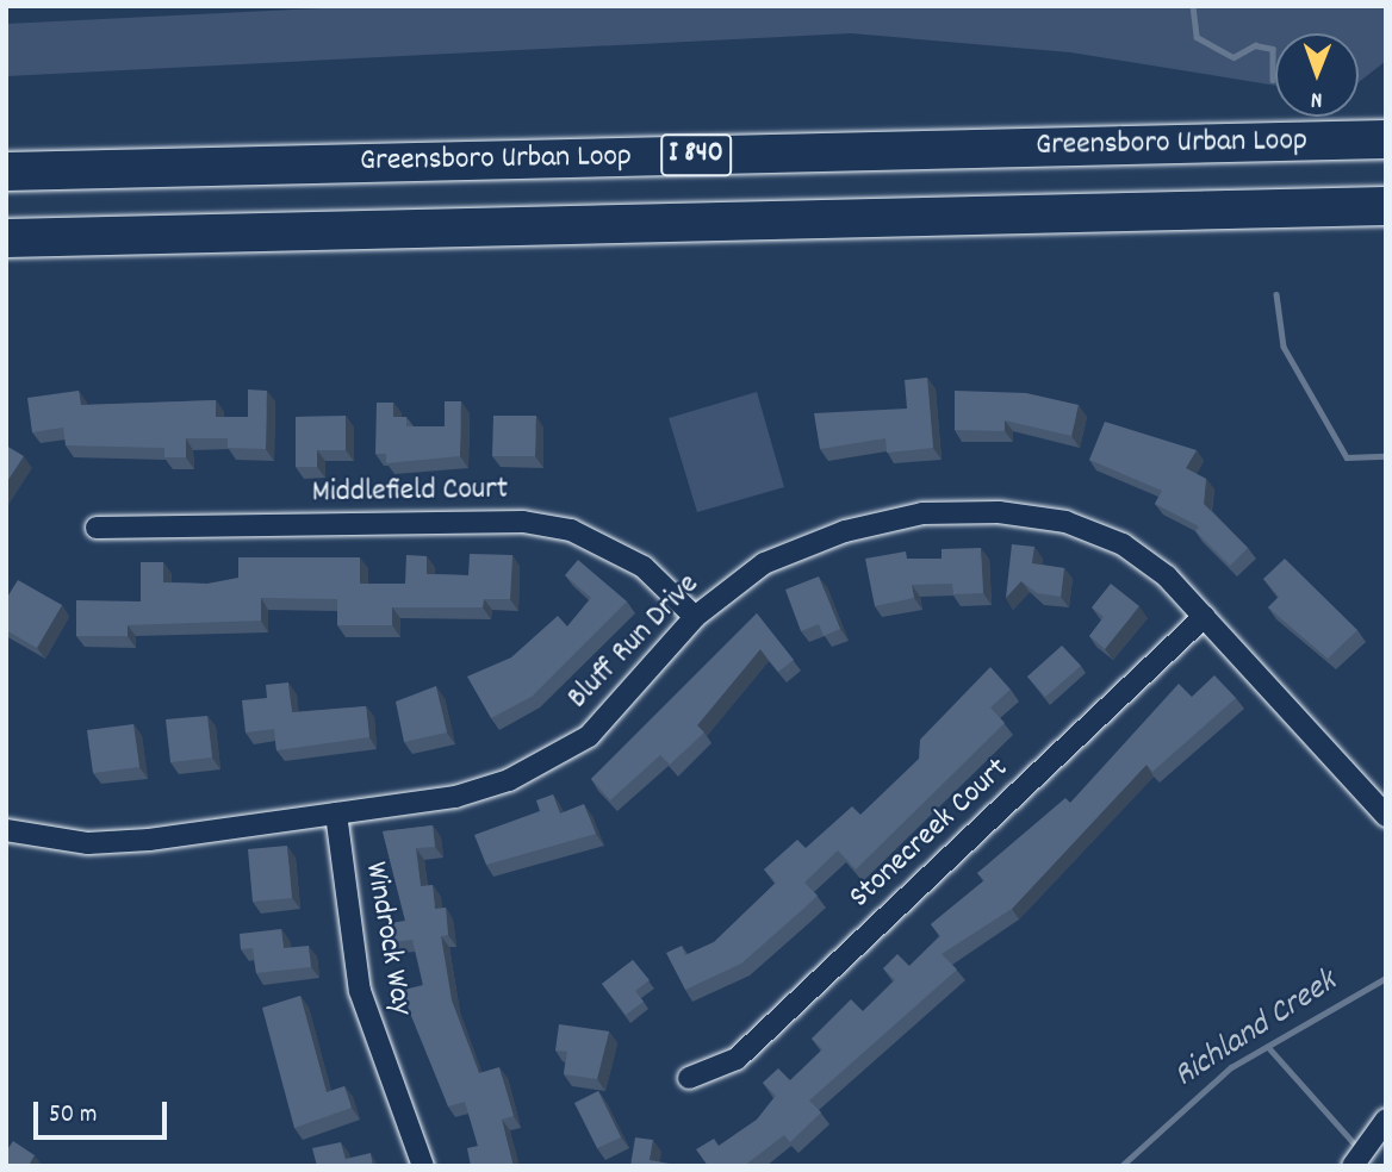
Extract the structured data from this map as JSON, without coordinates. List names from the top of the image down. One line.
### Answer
{"streets":{"highway":["Greensboro Urban Loop","I 840"],"street":["Middlefield Court","Bluff Run Drive","Stonecreek Court","Windrock Way"]},"crossings":[["Middlefield Court","Bluff Run Drive"],["Bluff Run Drive","Stonecreek Court"],["Bluff Run Drive","Windrock Way"]],"water":["Richland Creek"],"scale_bar":"50 m","north":"bottom"}
